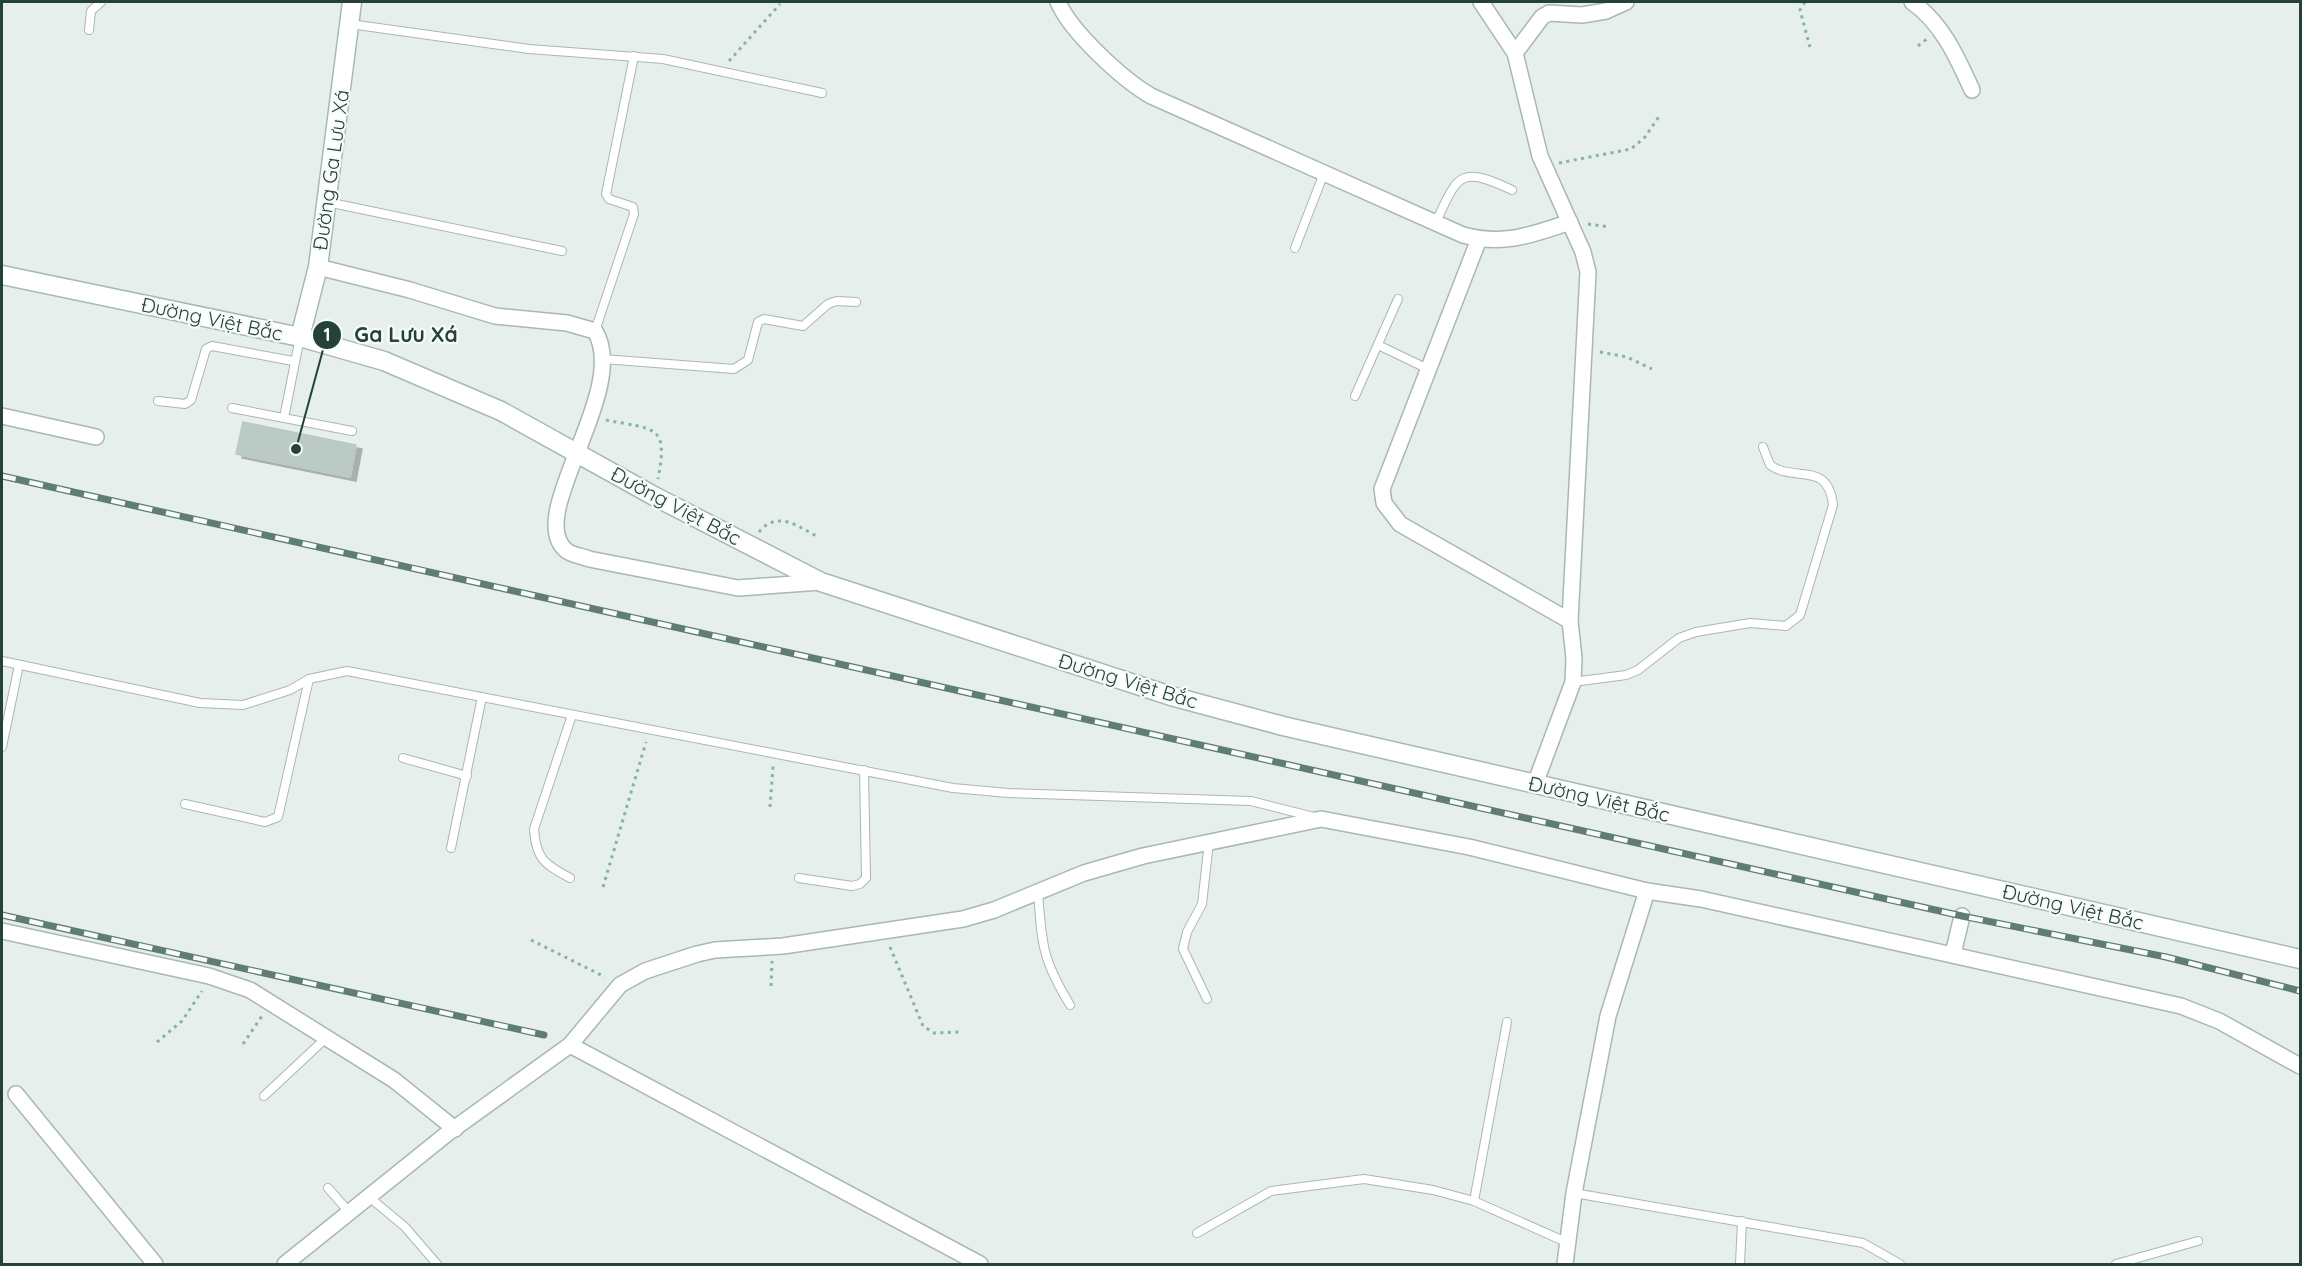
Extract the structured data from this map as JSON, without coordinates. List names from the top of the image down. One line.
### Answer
{"streets":{"main road":["Đường Ga Lưu Xá","Đường Việt Bắc"]},"crossings":[["Đường Ga Lưu Xá","Đường Việt Bắc"]],"places":["Ga Lưu Xá"]}
